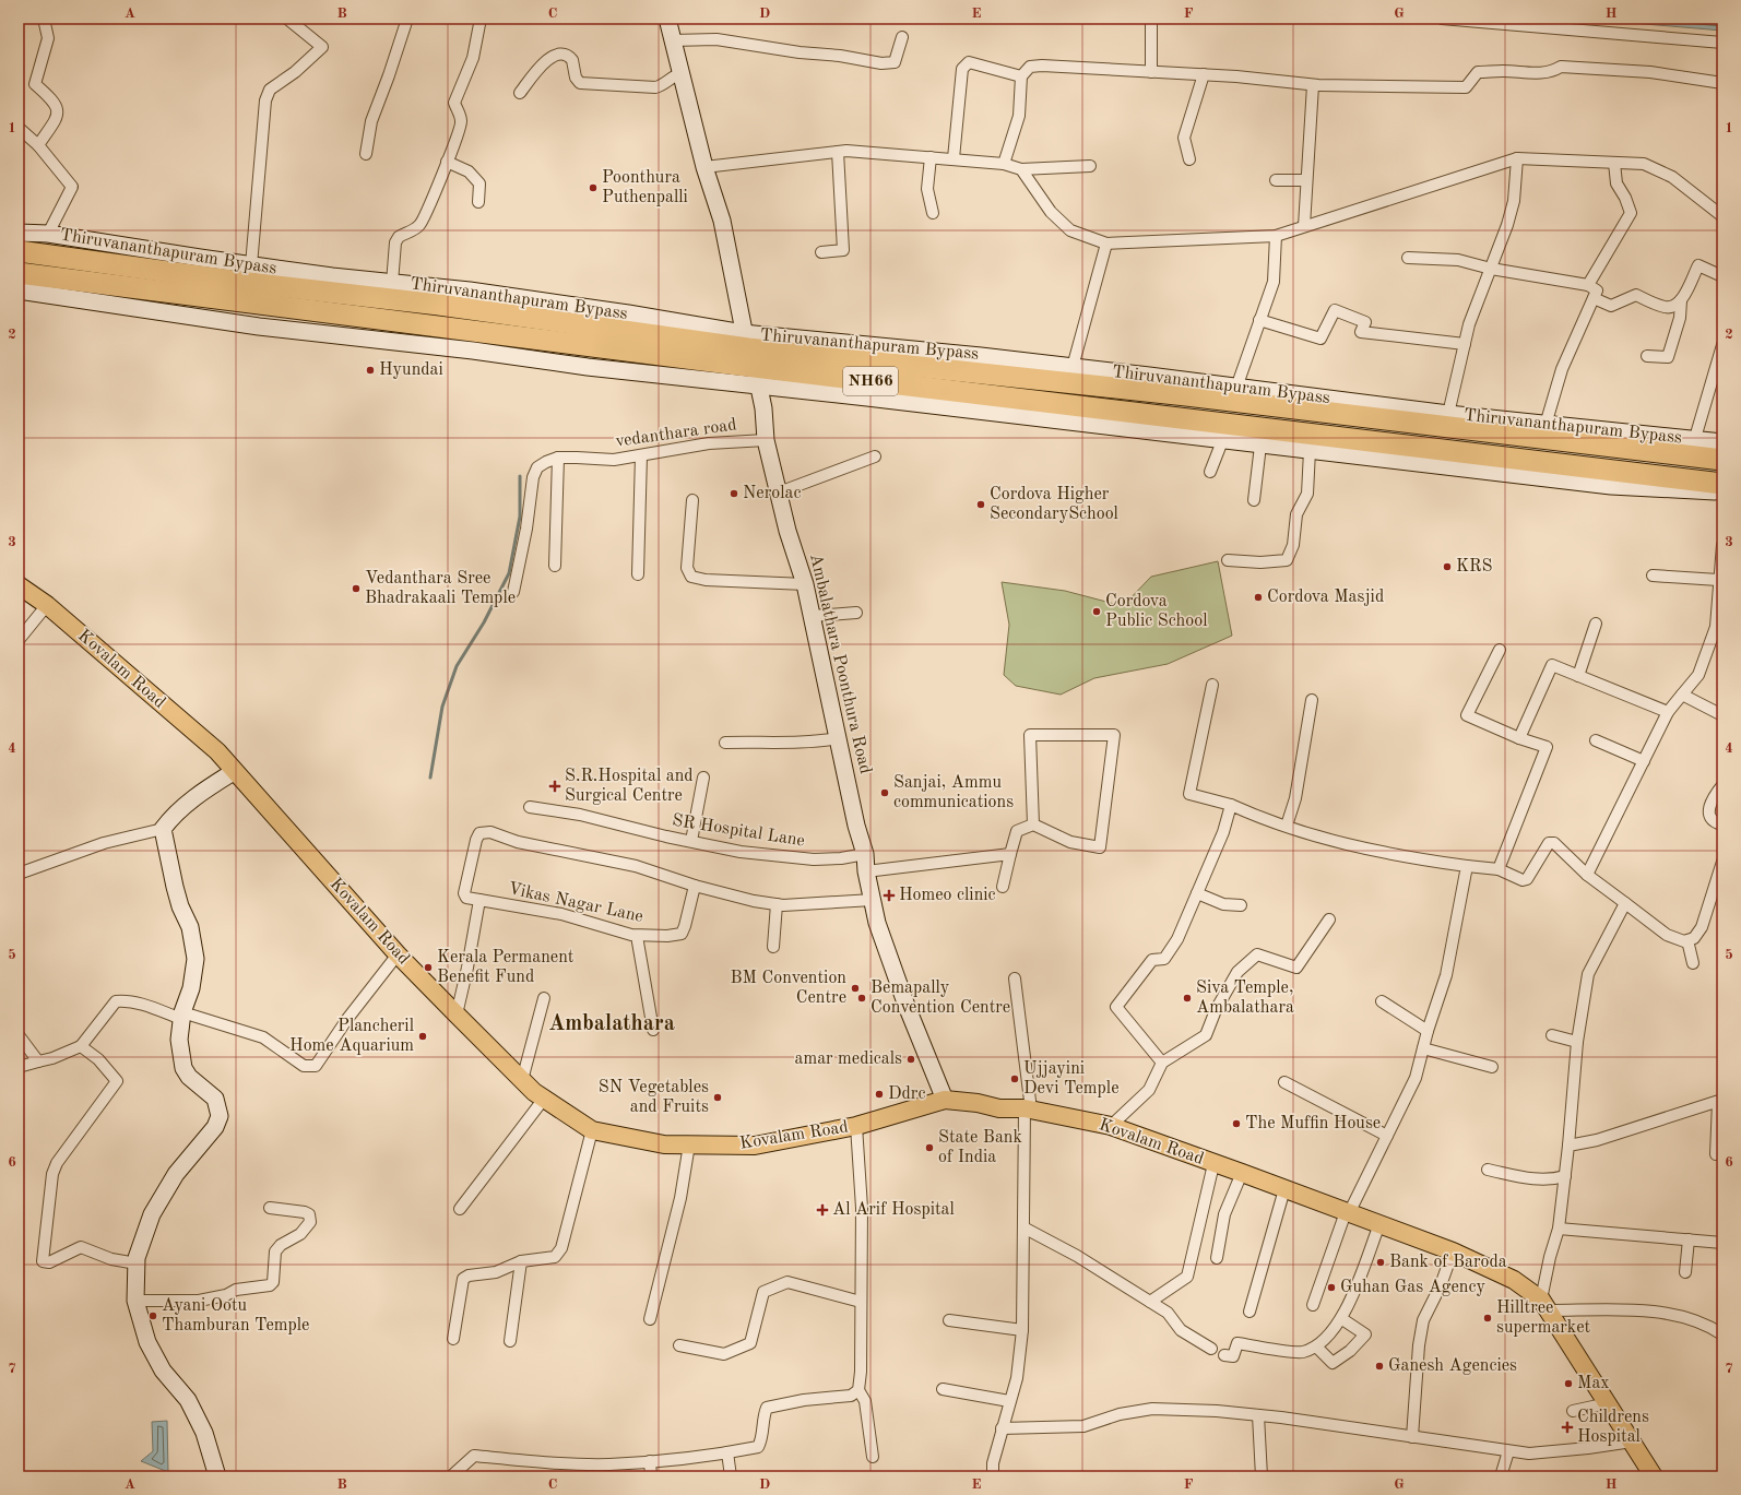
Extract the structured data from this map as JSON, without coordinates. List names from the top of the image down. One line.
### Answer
{"streets":{"highway":["Thiruvananthapuram Bypass","NH66"],"main road":["Kovalam Road"],"street":["vedanthara road","Ambalathara Poonthura Road","SR Hospital Lane","Vikas Nagar Lane"]},"crossings":[["Thiruvananthapuram Bypass","Ambalathara Poonthura Road"],["vedanthara road","Ambalathara Poonthura Road"],["Ambalathara Poonthura Road","Kovalam Road"],["Ambalathara Poonthura Road","SR Hospital Lane"]],"districts":["Ambalathara"],"places":{"other":["Poonthura Puthenpalli","Hyundai","Nerolac","Cordova Higher SecondarySchool","KRS","Vedanthara Sree Bhadrakaali Temple","Cordova Masjid","Cordova Public School","Sanjai, Ammu communications","Kerala Permanent Benefit Fund","BM Convention Centre","Bemapally Convention Centre","Siva Temple, Ambalathara","Plancheril Home Aquarium","amar medicals","Ujjayini Devi Temple","Ddrc","SN Vegetables and Fruits","The Muffin House","State Bank of India","Bank of Baroda","Guhan Gas Agency","Ayani Ootu Thamburan Temple","Hilltree supermarket","Ganesh Agencies","Max"],"health":["S.R.Hospital and Surgical Centre","Homeo clinic","Al Arif Hospital","Childrens Hospital"]},"grid":{"columns":["A","B","C","D","E","F","G","H"],"rows":["1","2","3","4","5","6","7"]}}
